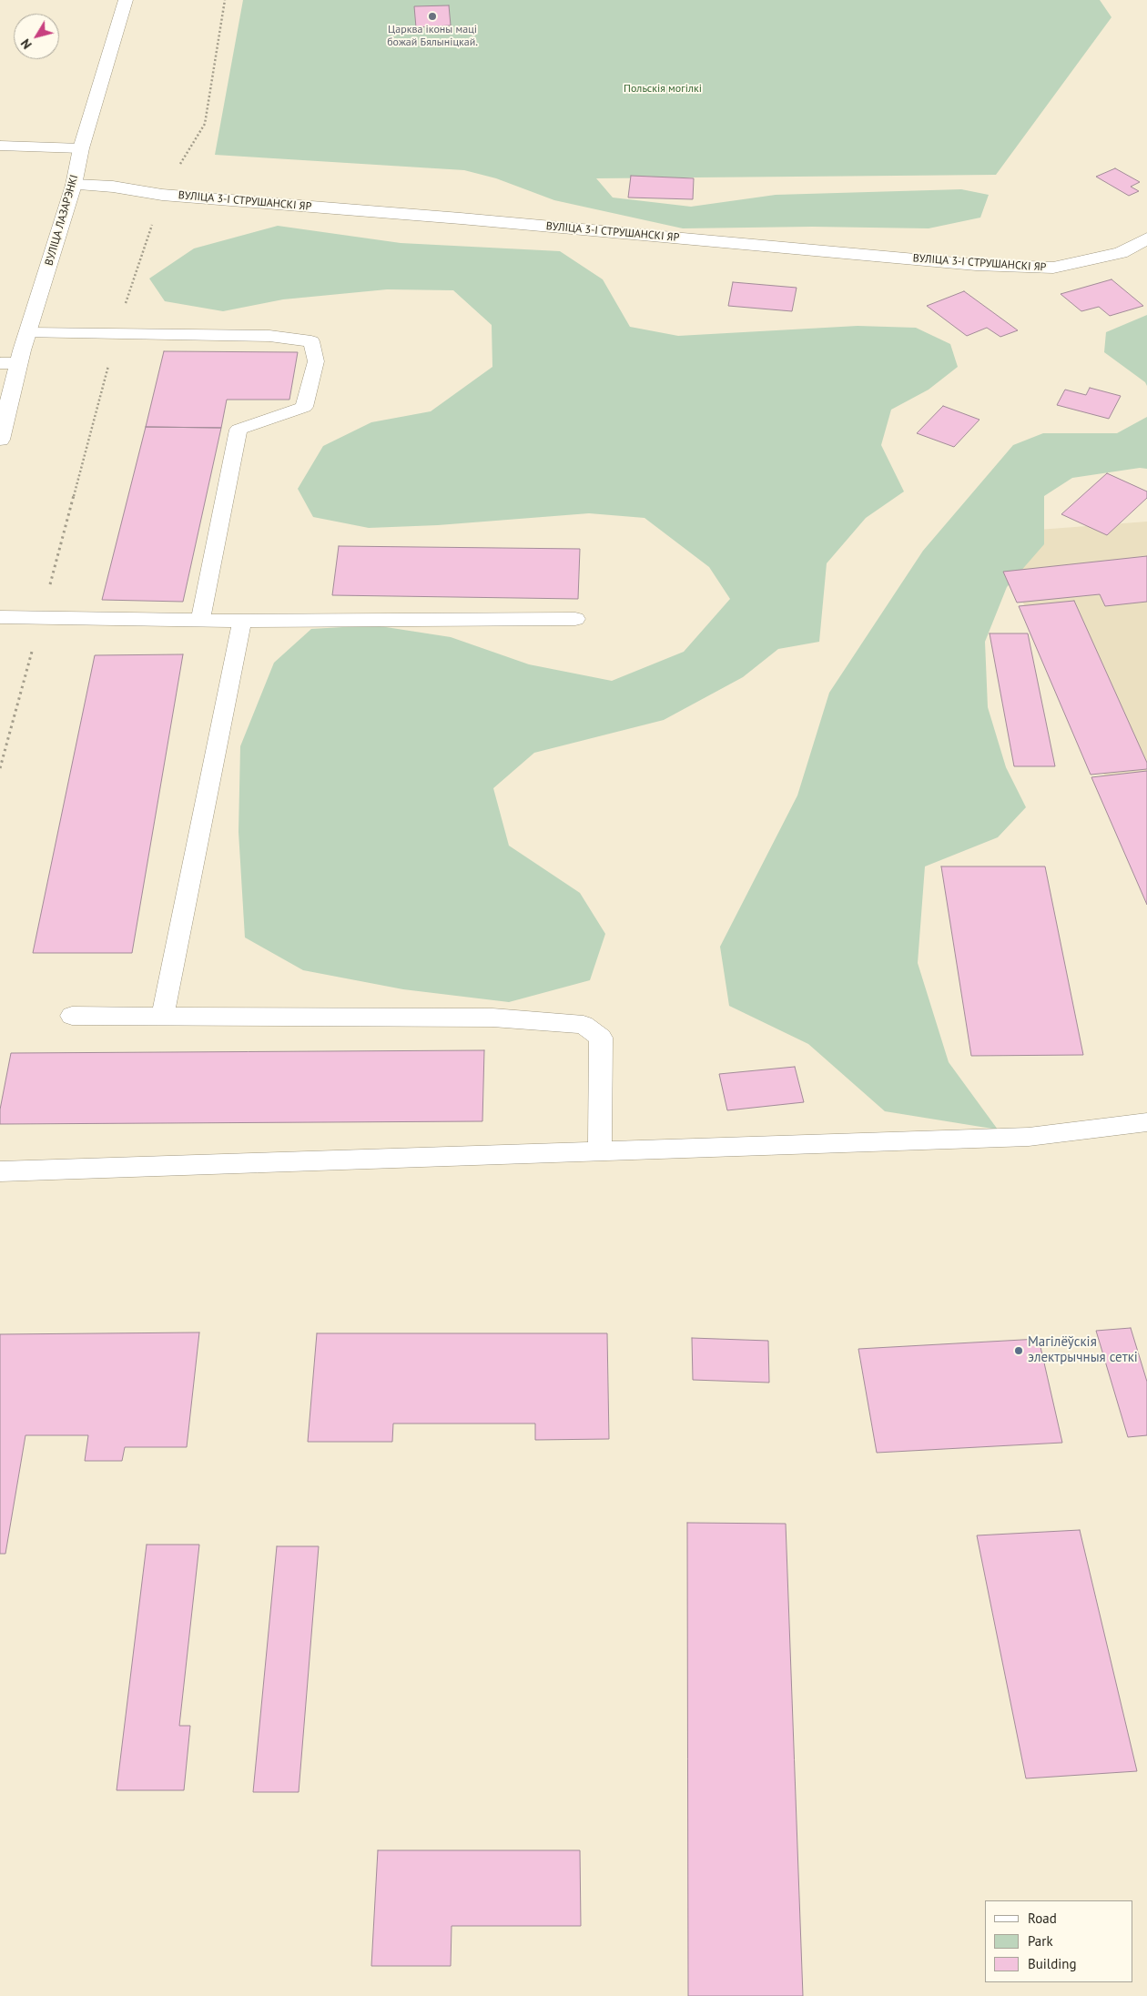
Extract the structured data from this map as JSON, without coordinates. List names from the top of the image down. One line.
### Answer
{"streets":{"street":["ВУЛІЦА 3-І СТРУШАНСКІ ЯР","ВУЛІЦА ЛАЗАРЭНКІ"]},"crossings":[["ВУЛІЦА 3-І СТРУШАНСКІ ЯР","ВУЛІЦА ЛАЗАРЭНКІ"]],"parks":["Польскія могілкі"],"places":["Царква іконы маці божай Бялыніцкай.","Магілёўскія электрычныя сеткі"],"legend":["Road","Park","Building"],"north":"bottom left"}
